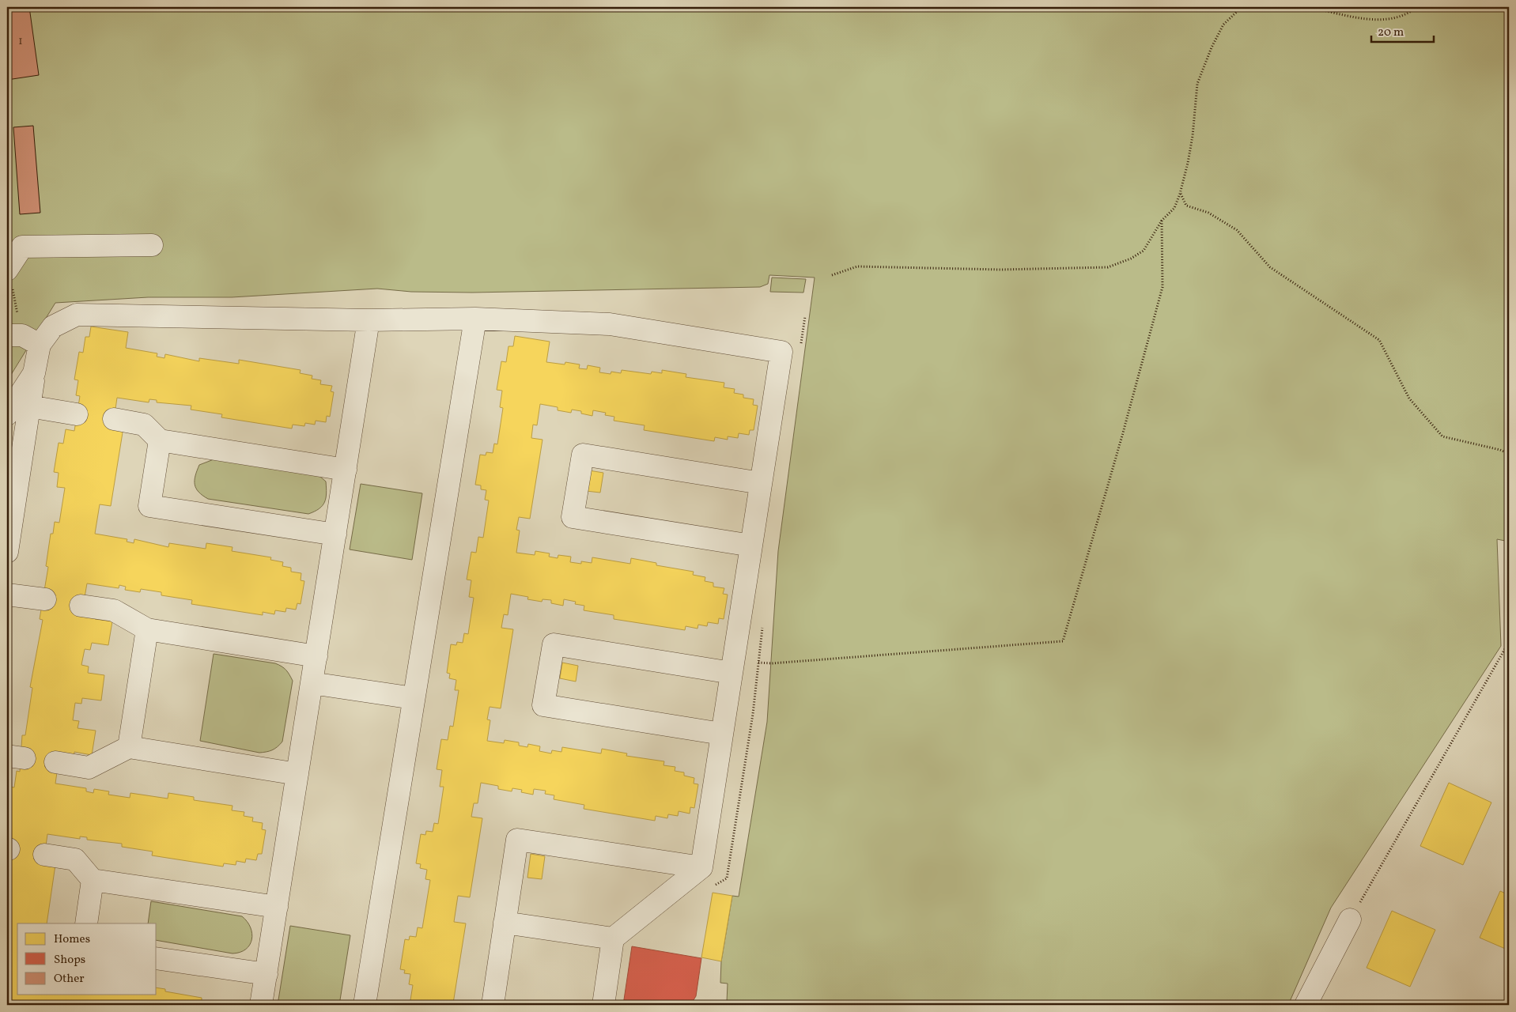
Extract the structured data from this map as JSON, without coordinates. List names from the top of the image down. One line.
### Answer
{"house_numbers":["1"],"legend":["Homes","Shops","Other"],"scale_bar":"20 m"}
